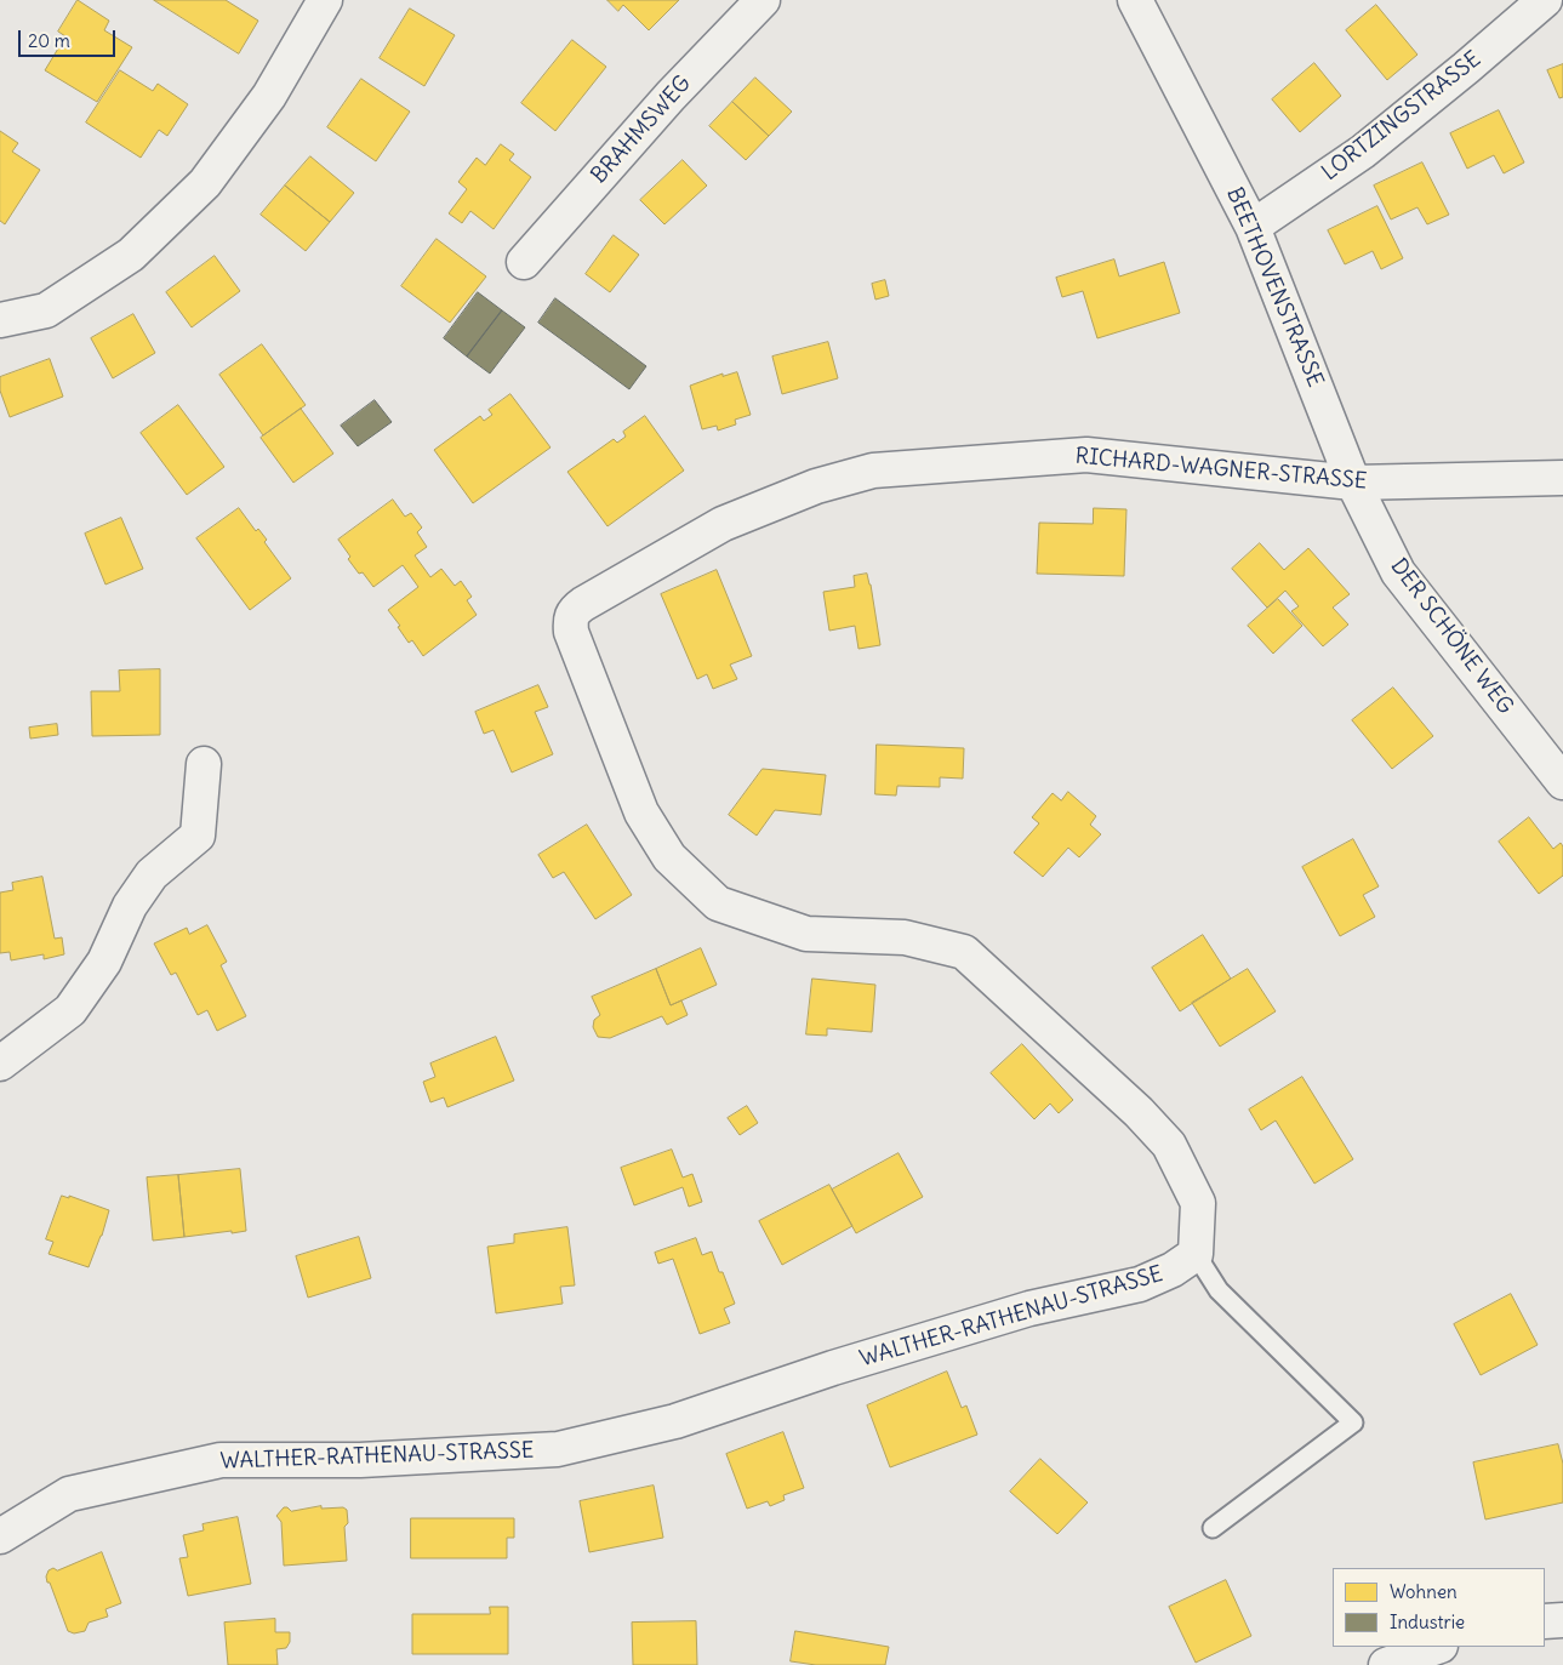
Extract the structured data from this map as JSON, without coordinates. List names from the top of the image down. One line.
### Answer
{"streets":{"street":["LORTZINGSTRASSE","BRAHMSWEG","BEETHOVENSTRASSE","RICHARD-WAGNER-STRASSE","DER SCHÖNE WEG","WALTHER-RATHENAU-STRASSE"]},"crossings":[["LORTZINGSTRASSE","BEETHOVENSTRASSE"],["BEETHOVENSTRASSE","RICHARD-WAGNER-STRASSE"],["BEETHOVENSTRASSE","DER SCHÖNE WEG"],["RICHARD-WAGNER-STRASSE","DER SCHÖNE WEG"],["RICHARD-WAGNER-STRASSE","WALTHER-RATHENAU-STRASSE"]],"legend":["Wohnen","Industrie"],"scale_bar":"20 m"}
